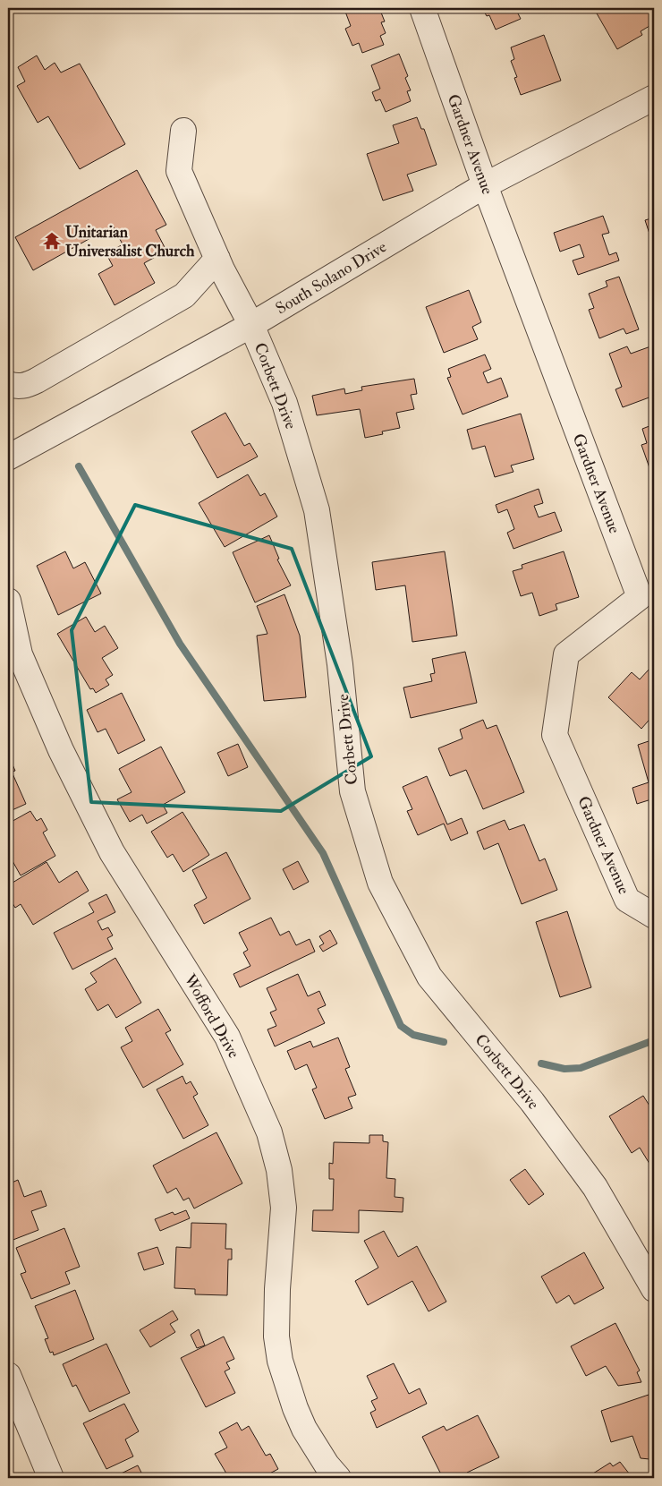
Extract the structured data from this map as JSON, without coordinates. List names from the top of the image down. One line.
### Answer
{"streets":{"street":["Gardner Avenue","South Solano Drive","Corbett Drive","Wofford Drive"]},"crossings":[["Gardner Avenue","South Solano Drive"],["South Solano Drive","Corbett Drive"]],"places":{"temple":["Unitarian Universalist Church"]}}
